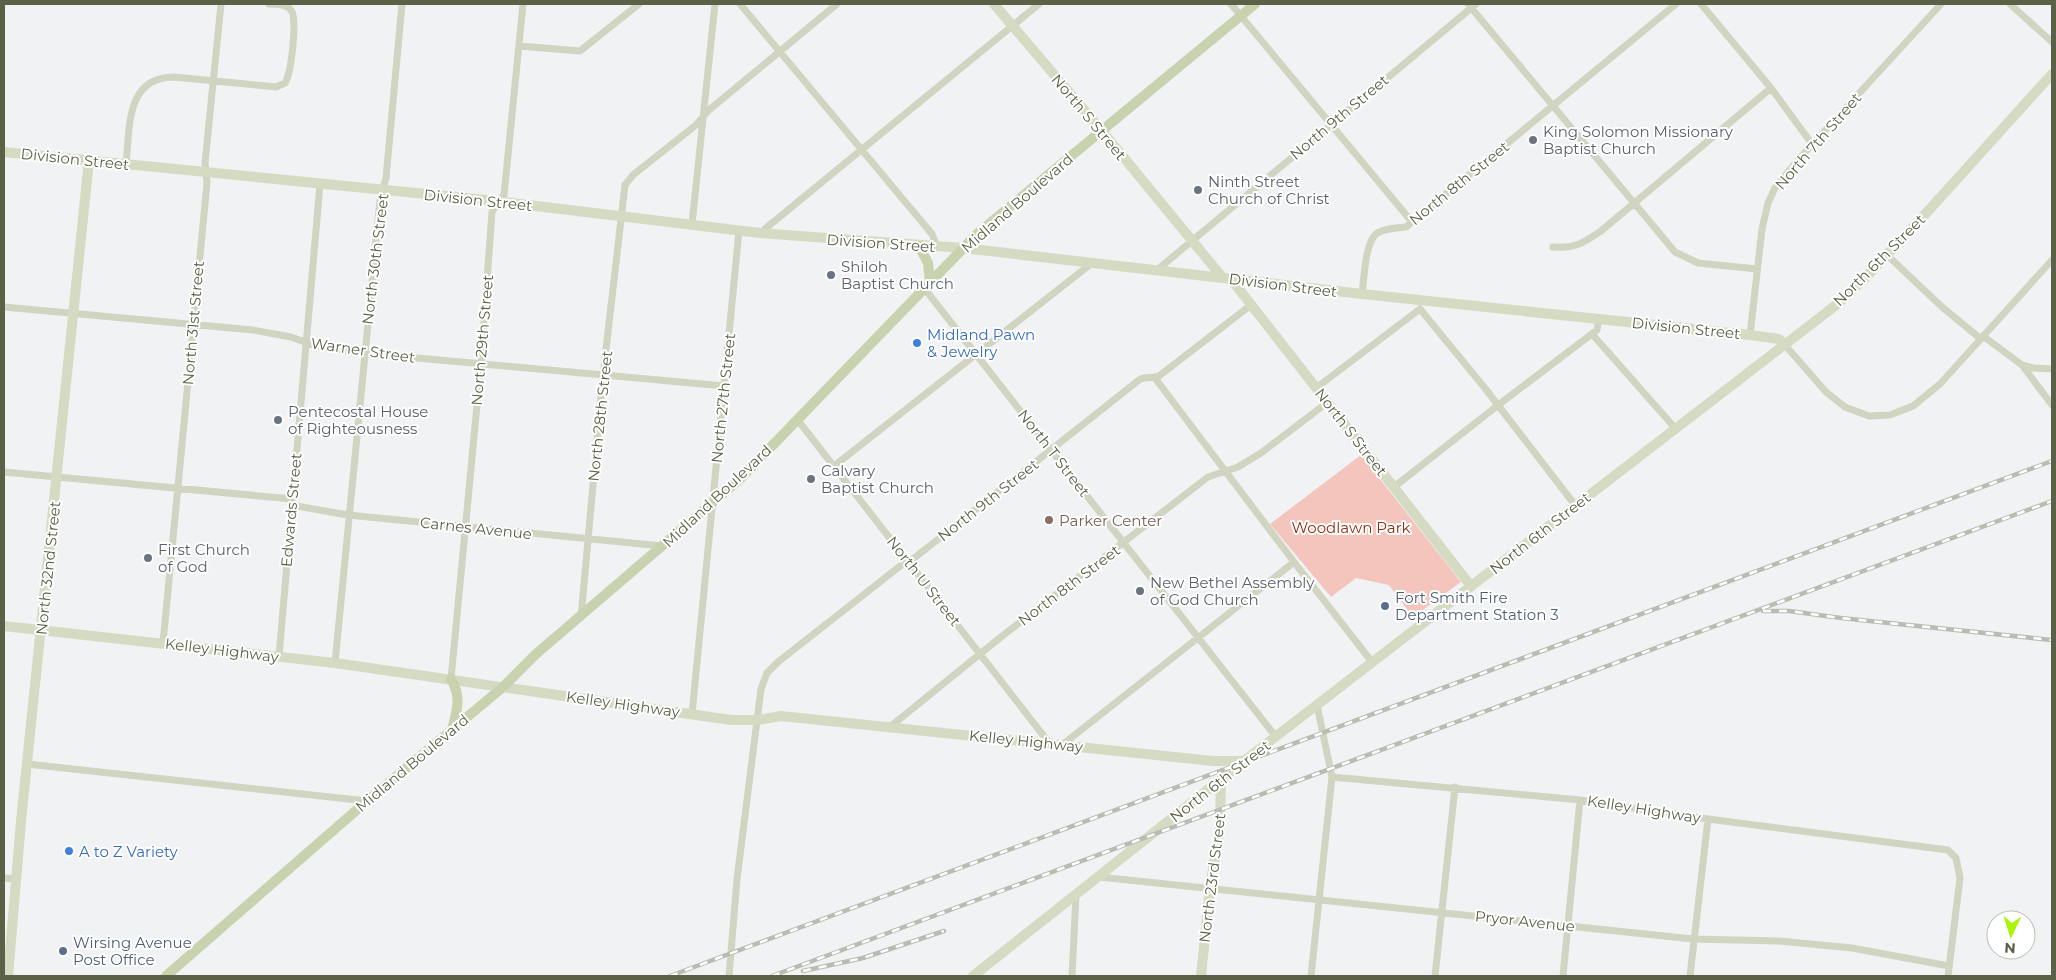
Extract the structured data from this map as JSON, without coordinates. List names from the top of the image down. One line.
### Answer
{"streets":{"main road":["Midland Boulevard"],"street":["North S Street","North 9th Street","North 7th Street","Division Street","North 8th Street","North 30th Street","North 6th Street","North 31st Street","North 29th Street","Warner Street","North 27th Street","North 28th Street","North T Street","Edwards Street","Carnes Avenue","North 32nd Street","North U Street","Kelley Highway","North 23rd Street","Pryor Avenue"]},"crossings":[["North S Street","North 9th Street"],["North S Street","Division Street"],["North S Street","North 8th Street"],["North S Street","Midland Boulevard"],["North S Street","North 6th Street"],["North 9th Street","Division Street"],["North 9th Street","North T Street"],["North 9th Street","North U Street"],["North 9th Street","Kelley Highway"],["North 7th Street","Division Street"],["Division Street","North 8th Street"],["Division Street","Midland Boulevard"],["Division Street","North 30th Street"],["Division Street","North 6th Street"],["Division Street","North 31st Street"],["Division Street","North 29th Street"],["Division Street","North 27th Street"],["Division Street","North 28th Street"],["Division Street","Edwards Street"],["Division Street","North 32nd Street"],["North 8th Street","North T Street"],["North 8th Street","North U Street"],["North 8th Street","Kelley Highway"],["Midland Boulevard","North 27th Street"],["Midland Boulevard","North 28th Street"],["Midland Boulevard","North T Street"],["Midland Boulevard","Carnes Avenue"],["Midland Boulevard","North U Street"],["Midland Boulevard","Kelley Highway"],["North 30th Street","Warner Street"],["North 30th Street","Carnes Avenue"],["North 30th Street","Kelley Highway"],["North 6th Street","North T Street"],["North 6th Street","Kelley Highway"],["North 6th Street","North 23rd Street"],["North 6th Street","Pryor Avenue"],["North 31st Street","Warner Street"],["North 31st Street","Carnes Avenue"],["North 31st Street","Kelley Highway"],["North 29th Street","Warner Street"],["North 29th Street","Carnes Avenue"],["North 29th Street","Kelley Highway"],["Warner Street","North 27th Street"],["Warner Street","North 28th Street"],["Warner Street","Edwards Street"],["Warner Street","North 32nd Street"],["North 27th Street","Kelley Highway"],["North 28th Street","Carnes Avenue"],["Edwards Street","Carnes Avenue"],["Edwards Street","Kelley Highway"],["Carnes Avenue","North 32nd Street"],["North 32nd Street","Kelley Highway"],["North U Street","Kelley Highway"],["Kelley Highway","Pryor Avenue"],["North 23rd Street","Pryor Avenue"]],"parks":["Woodlawn Park"],"places":["King Solomon Missionary Baptist Church","Ninth Street Church of Christ","Shiloh Baptist Church","Midland Pawn & Jewelry","Pentecostal House of Righteousness","Calvary Baptist Church","Parker Center","First Church of God","New Bethel Assembly of God Church","Fort Smith Fire Department Station 3","A to Z Variety","Wirsing Avenue Post Office"],"north":"bottom"}
